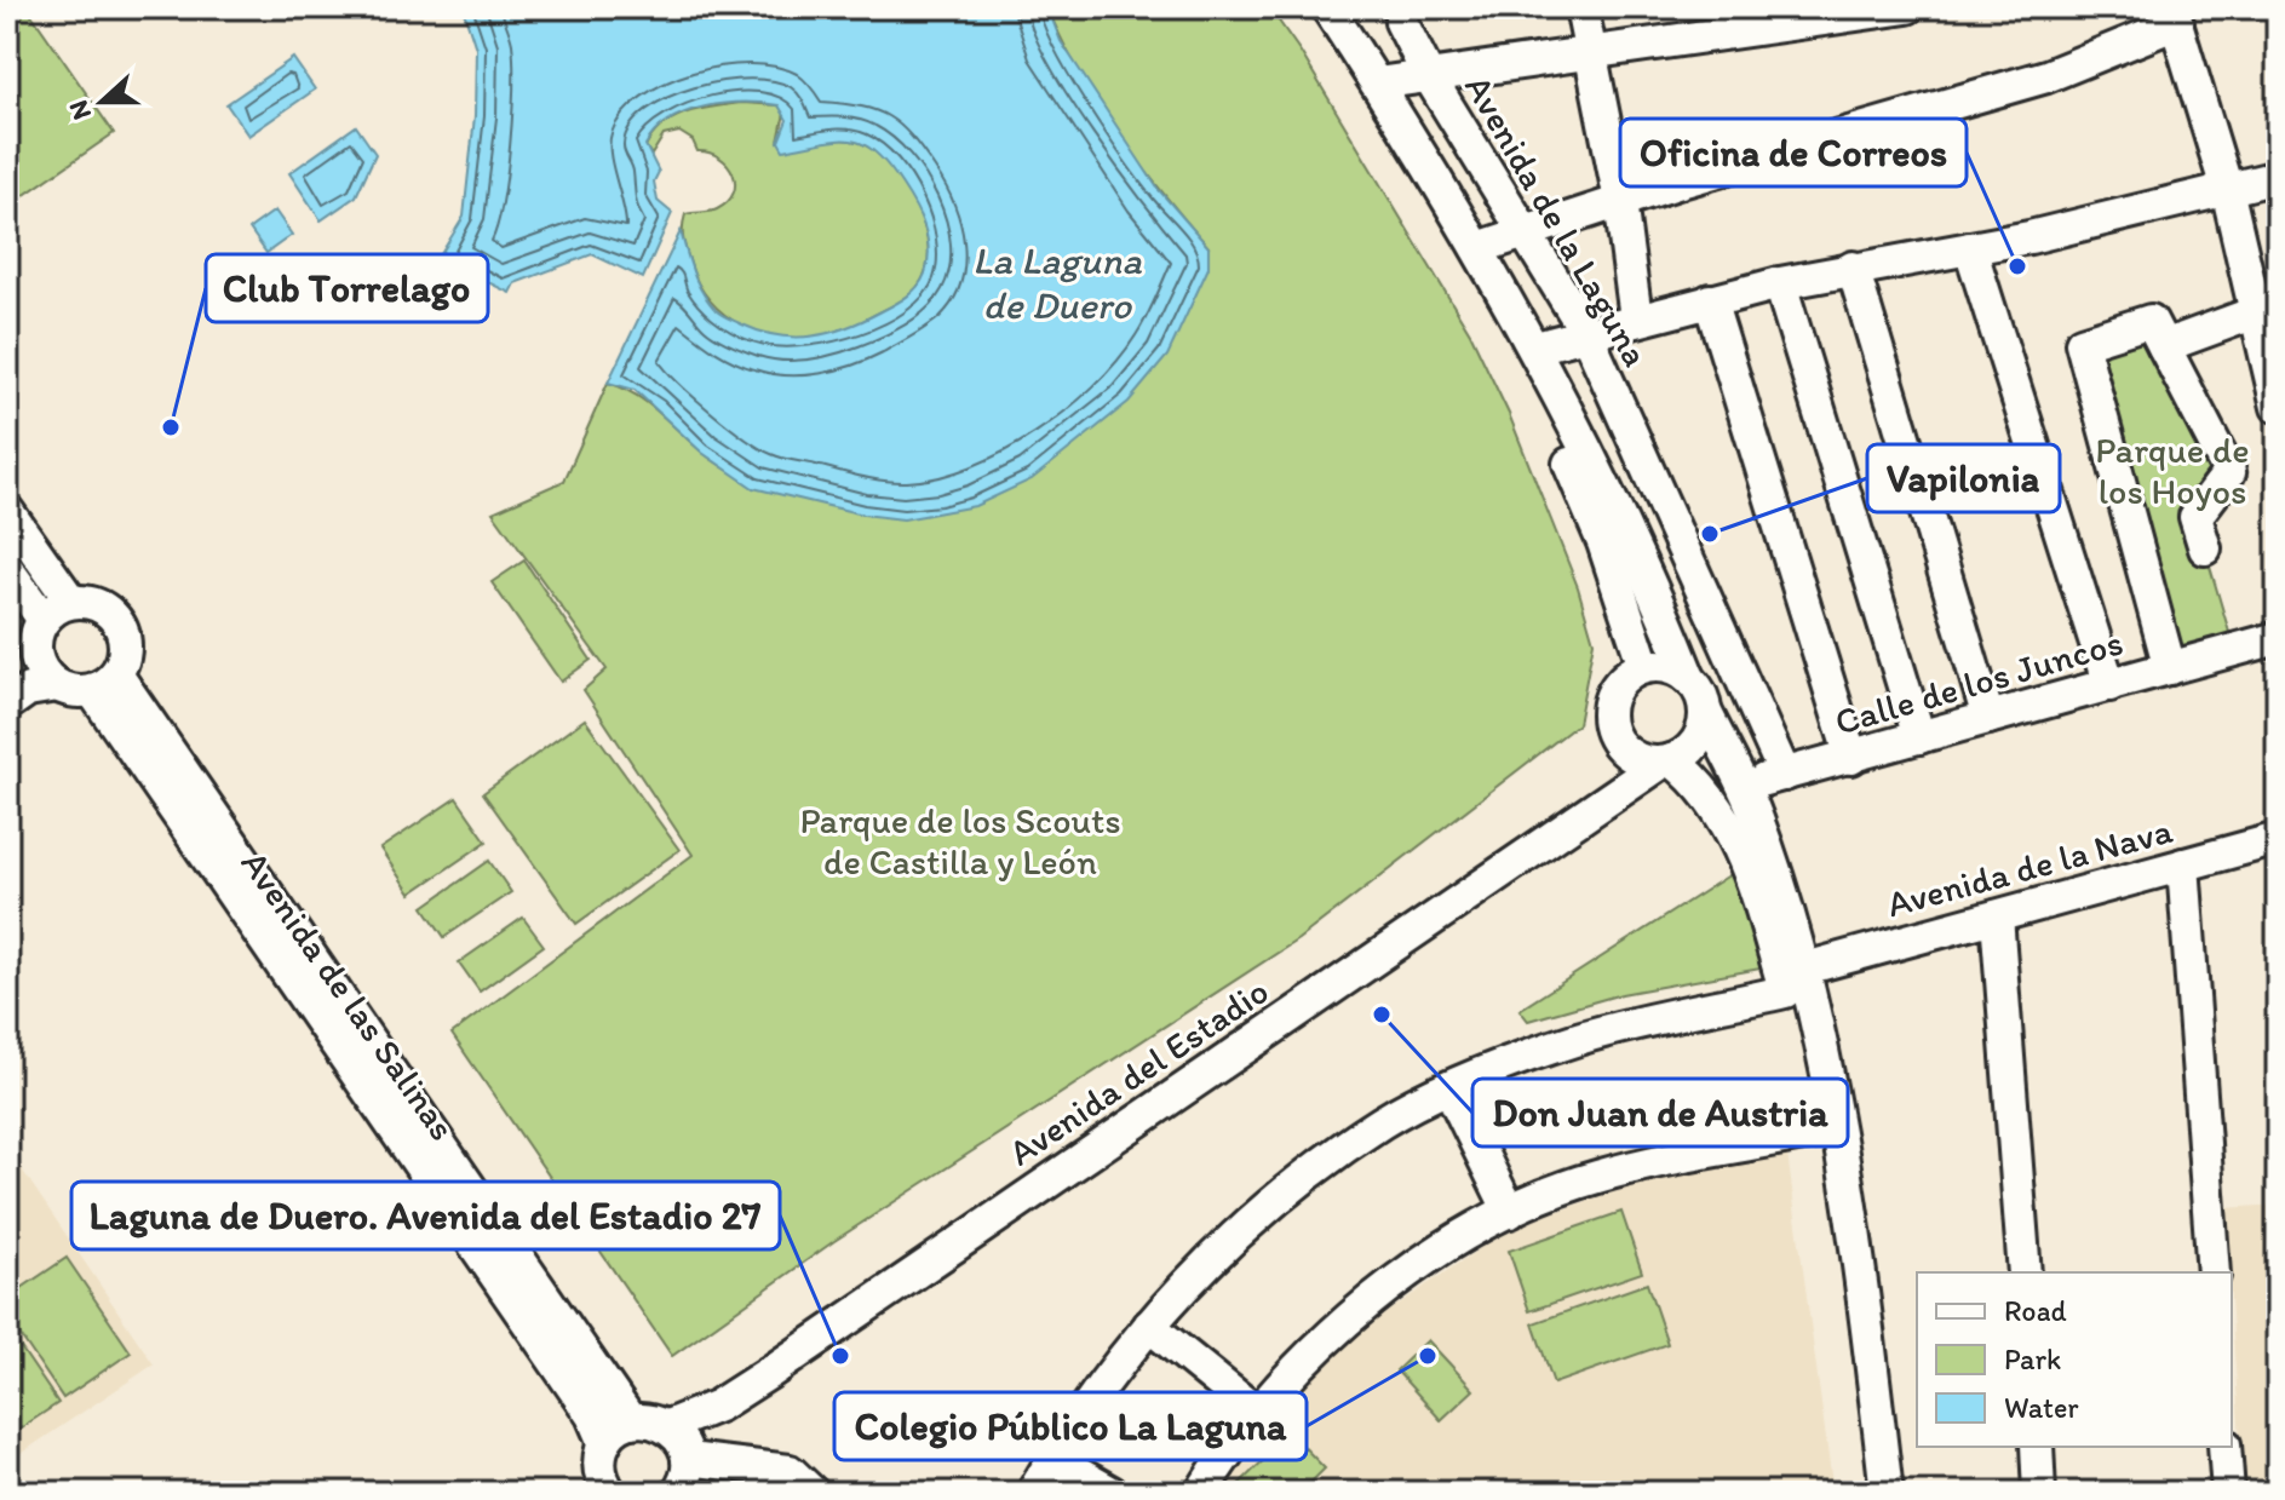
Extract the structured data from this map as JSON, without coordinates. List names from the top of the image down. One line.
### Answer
{"streets":{"street":["Avenida de la Laguna","Calle de los Juncos","Avenida de la Nava","Avenida de las Salinas","Avenida del Estadio"]},"crossings":[["Avenida de la Laguna","Calle de los Juncos"]],"water":["La Laguna de Duero"],"parks":["Parque de los Hoyos","Parque de los Scouts de Castilla y León"],"places":["Oficina de Correos","Club Torrelago","Vapilonia","Don Juan de Austria","Laguna de Duero. Avenida del Estadio 27","Colegio Público La Laguna"],"legend":["Road","Park","Water"],"north":"left"}
